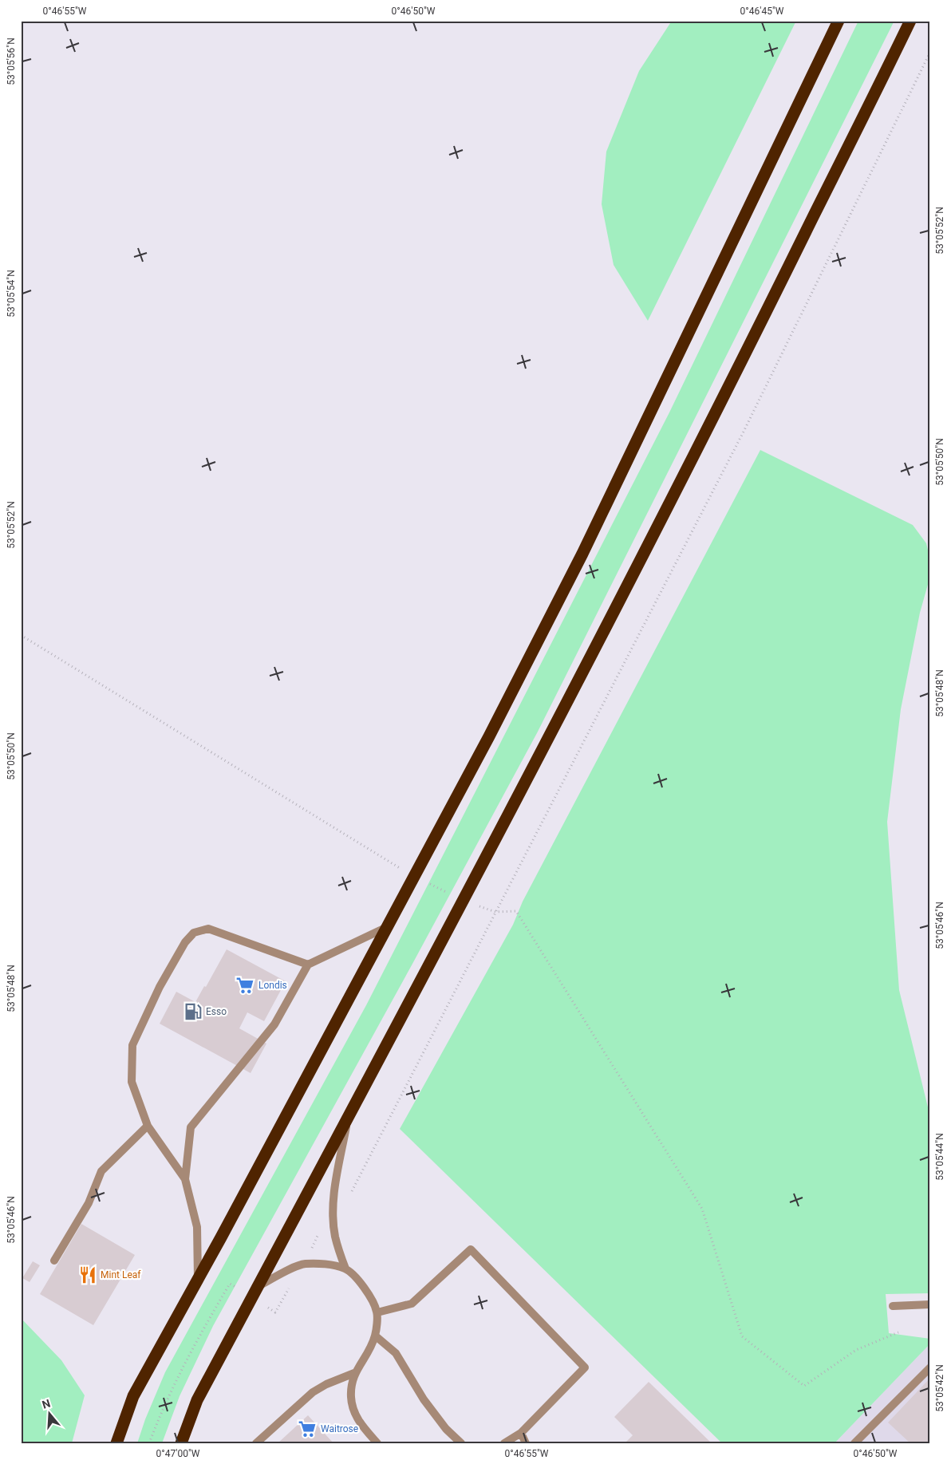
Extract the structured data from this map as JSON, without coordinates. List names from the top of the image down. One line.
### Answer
{"places":{"supermarket":["Londis","Waitrose"],"fuel station":["Esso"],"restaurant":["Mint Leaf"]},"north":"top","coordinates":["0°46'55\"W","0°46'50\"W","0°46'45\"W","53°05'56\"N","53°05'52\"N","53°05'54\"N","53°05'50\"N","53°05'48\"N","53°05'46\"N","53°05'44\"N","53°05'42\"N","0°47'00\"W"]}
